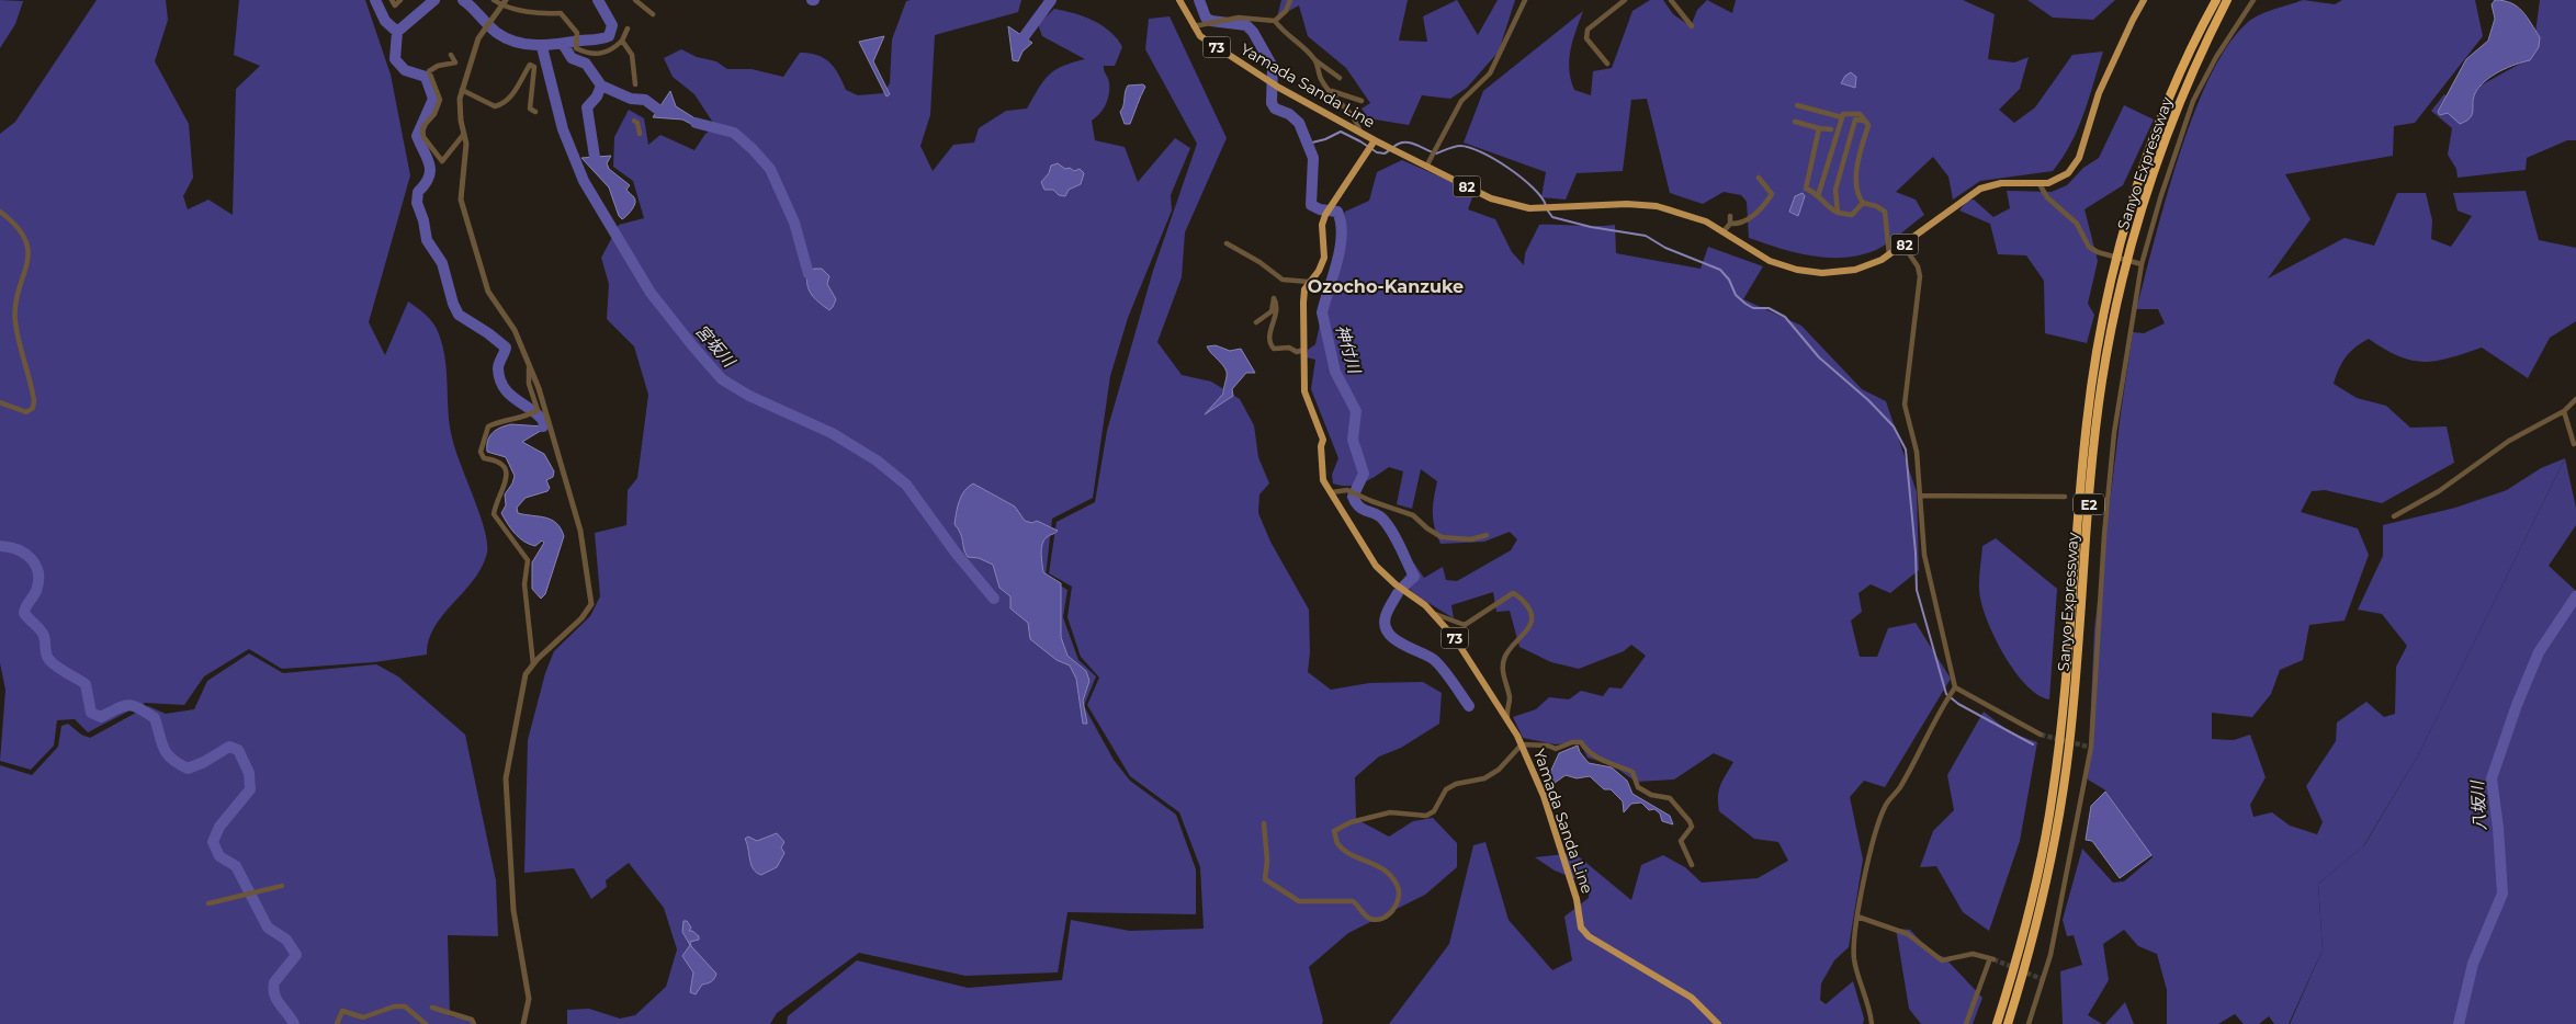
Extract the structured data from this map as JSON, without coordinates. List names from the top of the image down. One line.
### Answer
{"streets":{"highway":["Sanyo Expressway","E2"],"main road":["73","Yamada Sanda Line","82"]},"crossings":[["Yamada Sanda Line","82"]],"districts":["Ozocho-Kanzuke"],"water":["宮坂川","神付川","八坂川"]}
